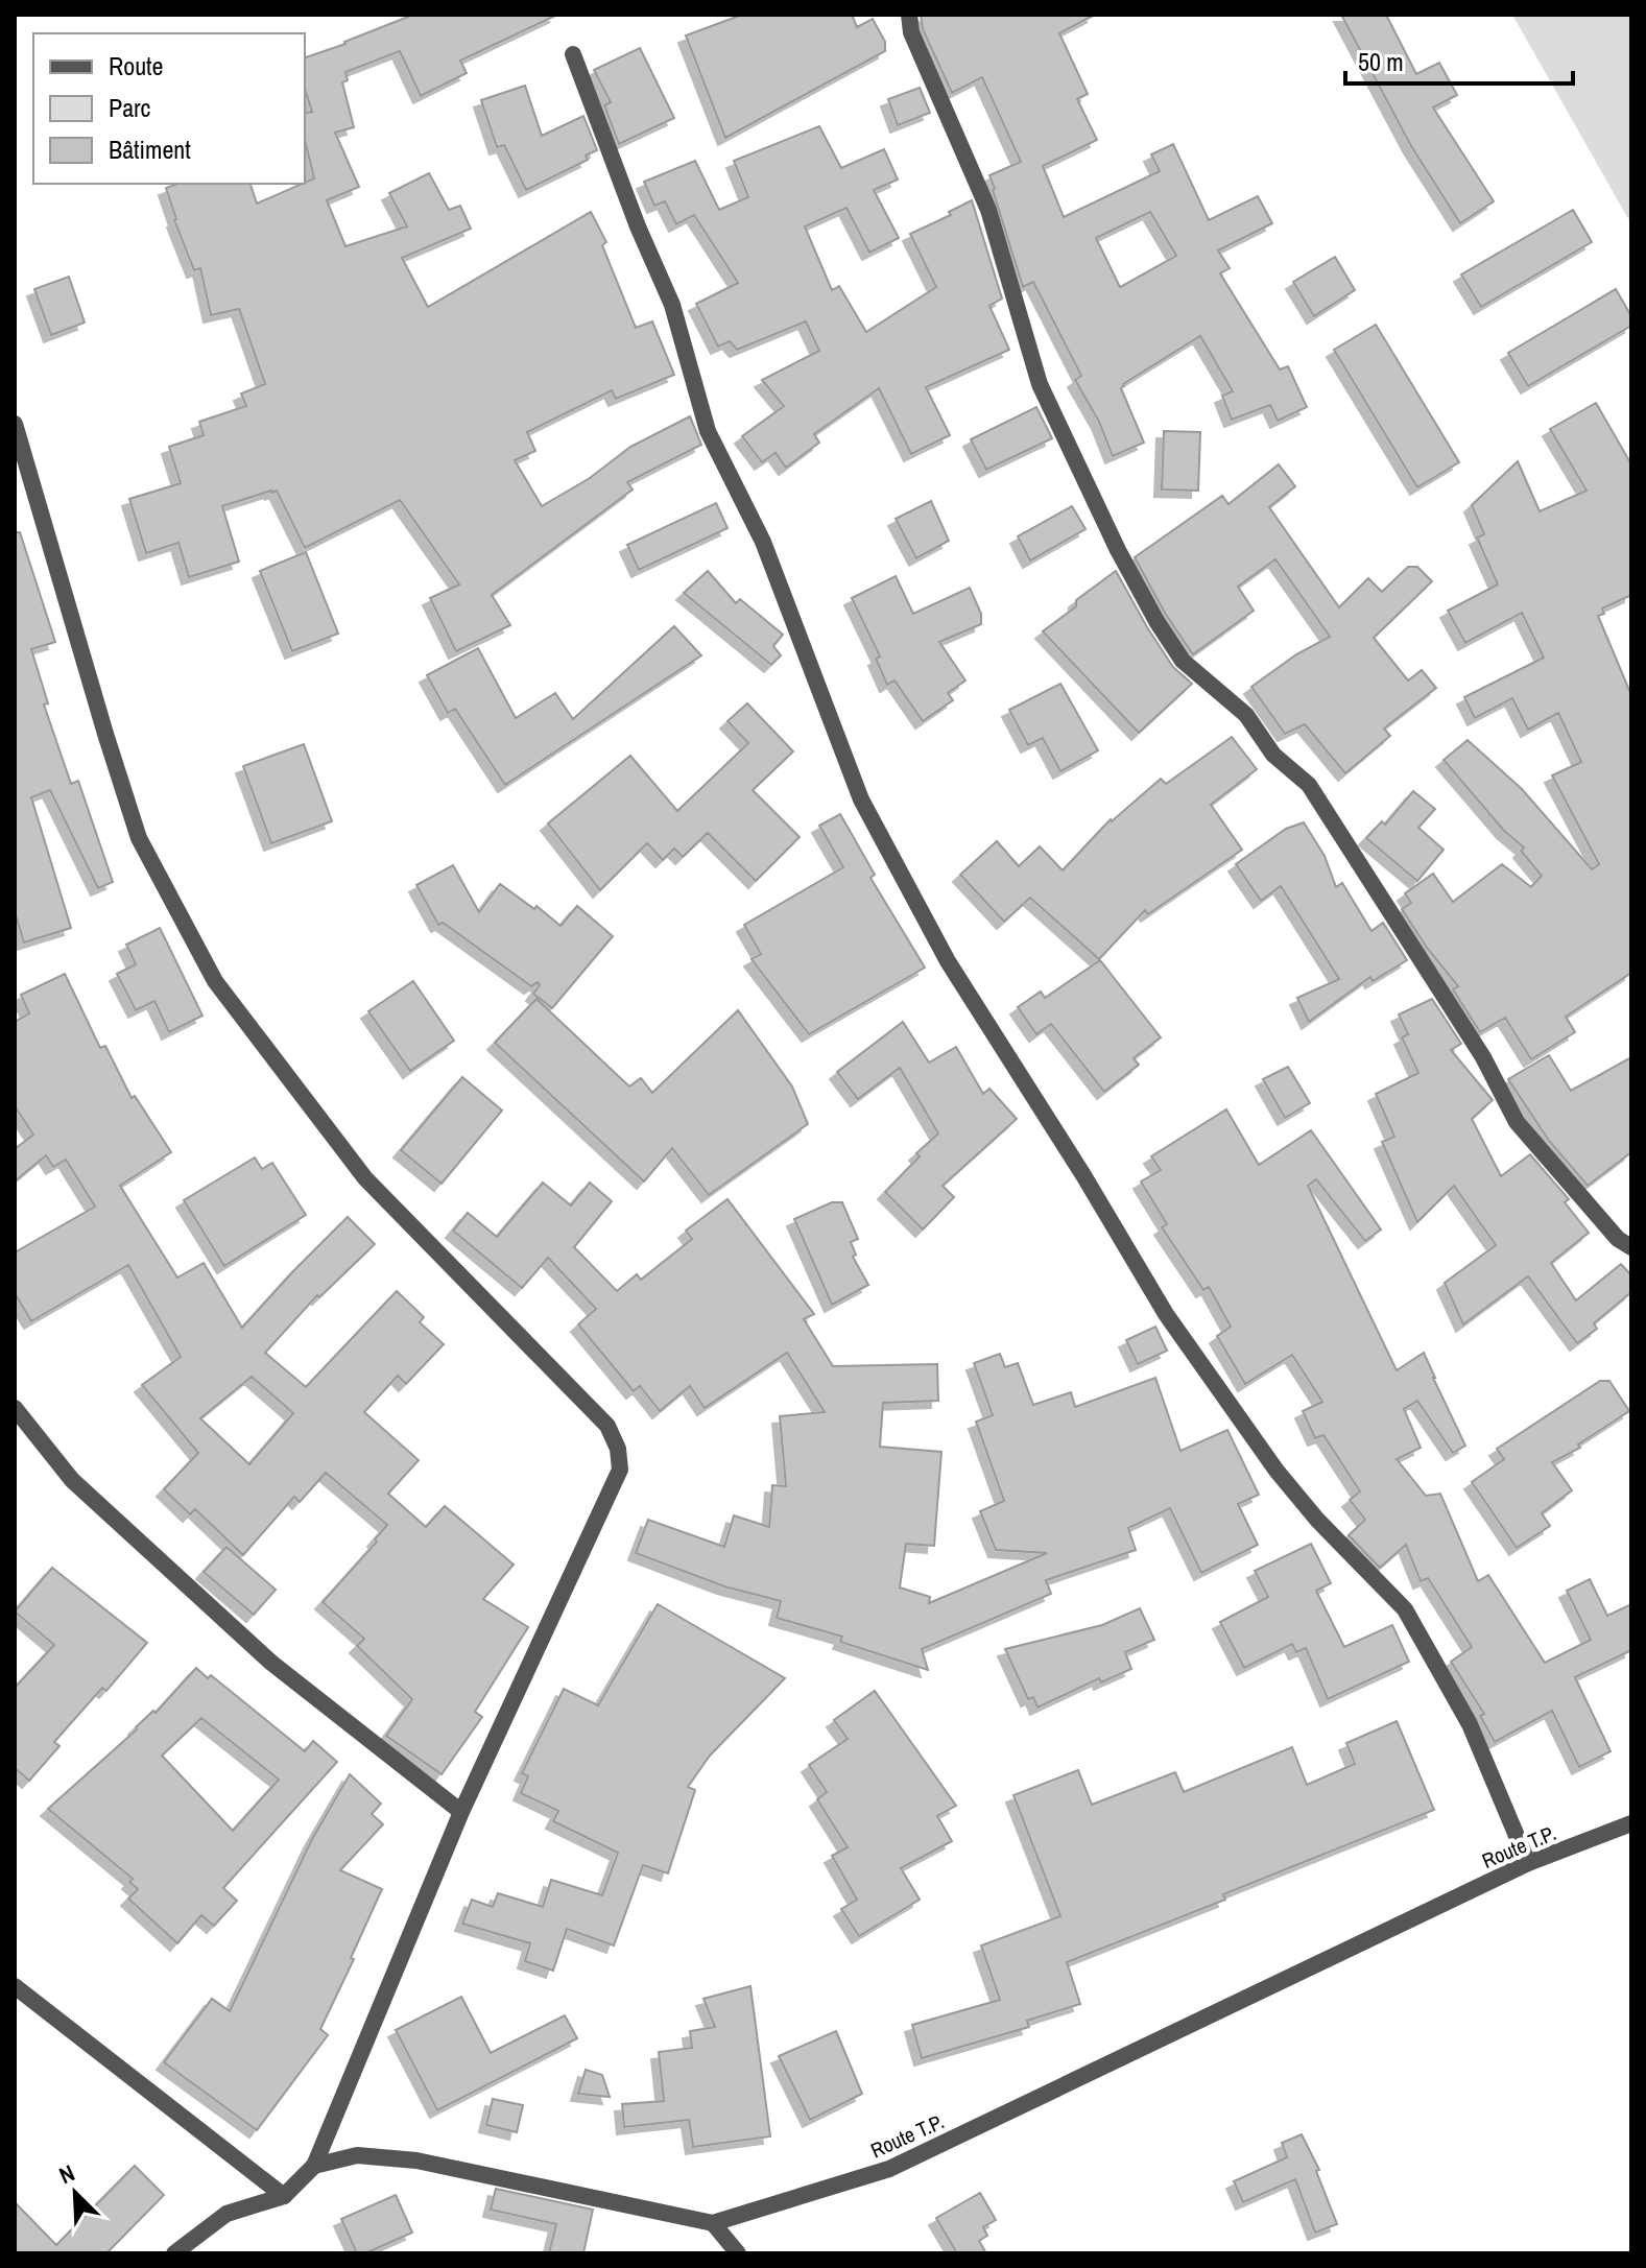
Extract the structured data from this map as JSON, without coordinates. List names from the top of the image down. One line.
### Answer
{"streets":{"street":["Route T.P."]},"legend":["Route","Parc","Bâtiment"],"scale_bar":"50 m","north":"top left"}
